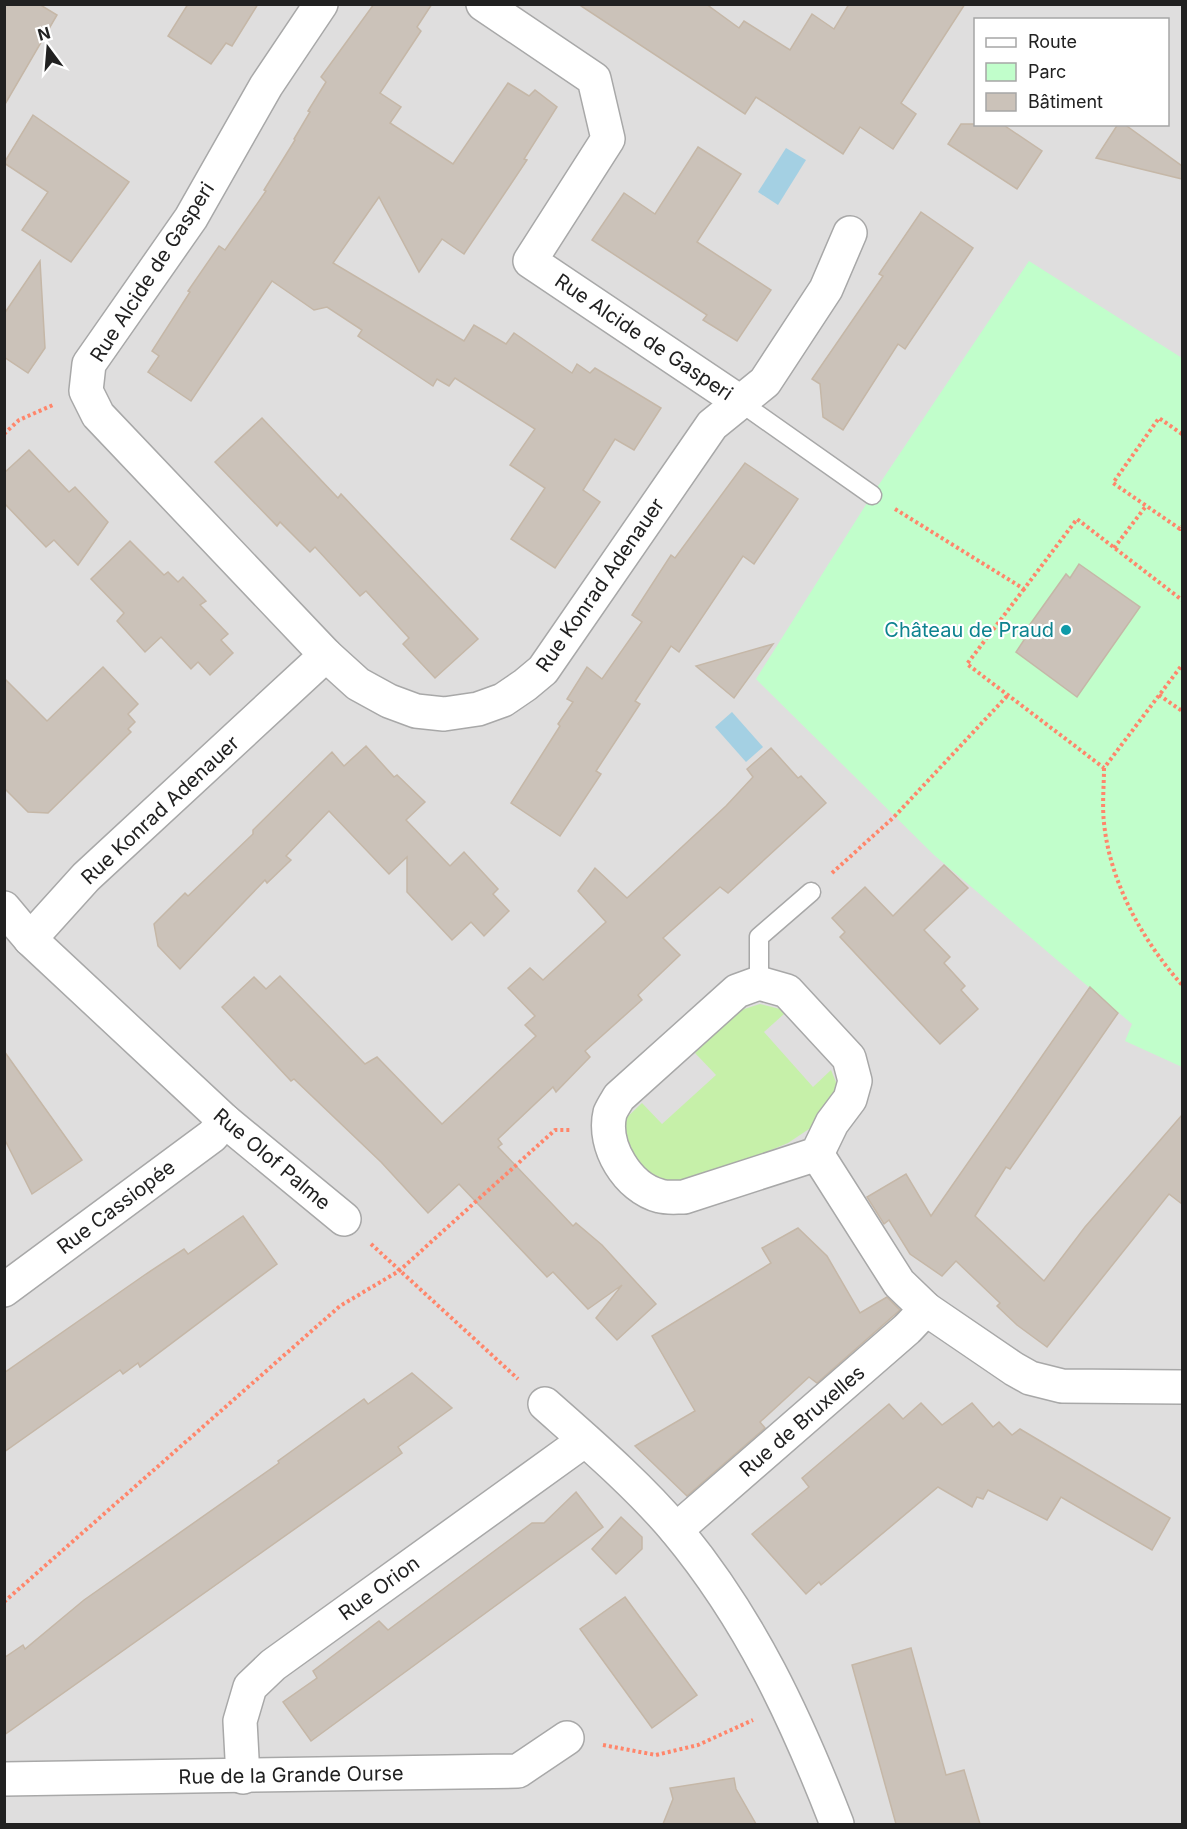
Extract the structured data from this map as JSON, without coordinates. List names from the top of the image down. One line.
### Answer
{"streets":{"street":["Rue Alcide de Gasperi","Rue Konrad Adenauer","Rue Olof Palme","Rue Cassiopée","Rue de Bruxelles","Rue Orion","Rue de la Grande Ourse"]},"crossings":[["Rue Alcide de Gasperi","Rue Konrad Adenauer"],["Rue Konrad Adenauer","Rue Olof Palme"],["Rue Olof Palme","Rue Cassiopée"],["Rue Orion","Rue de la Grande Ourse"]],"places":["Château de Praud"],"legend":["Route","Parc","Bâtiment"],"north":"top"}
